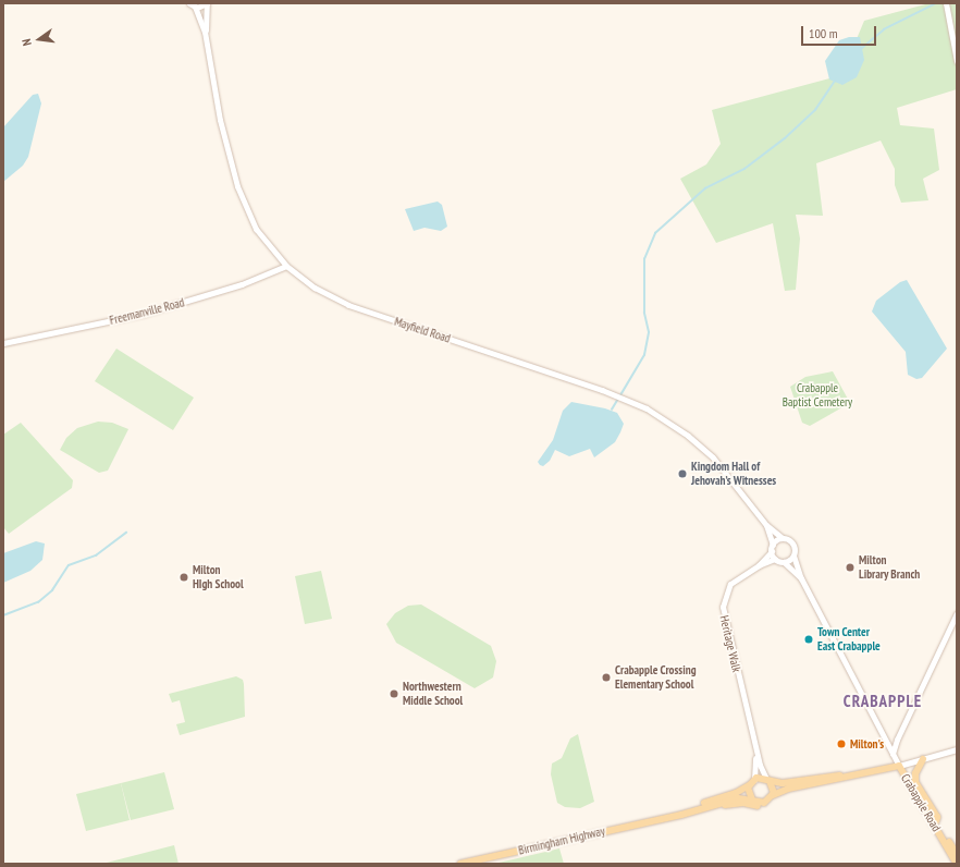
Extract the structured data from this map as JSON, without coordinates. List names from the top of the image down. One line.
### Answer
{"streets":{"main road":["Crabapple Road","Birmingham Highway"],"street":["Freemanville Road","Mayfield Road","Heritage Walk"]},"crossings":[["Freemanville Road","Mayfield Road"],["Mayfield Road","Heritage Walk"],["Heritage Walk","Birmingham Highway"]],"districts":["CRABAPPLE"],"parks":["Crabapple Baptist Cemetery"],"places":["Kingdom Hall of Jehovah’s Witnesses","Milton Library Branch","Milton HIgh School","Town Center East Crabapple","Crabapple Crossing Elementary School","Northwestern Middle School","Milton's"],"scale_bar":"100 m","north":"left"}
